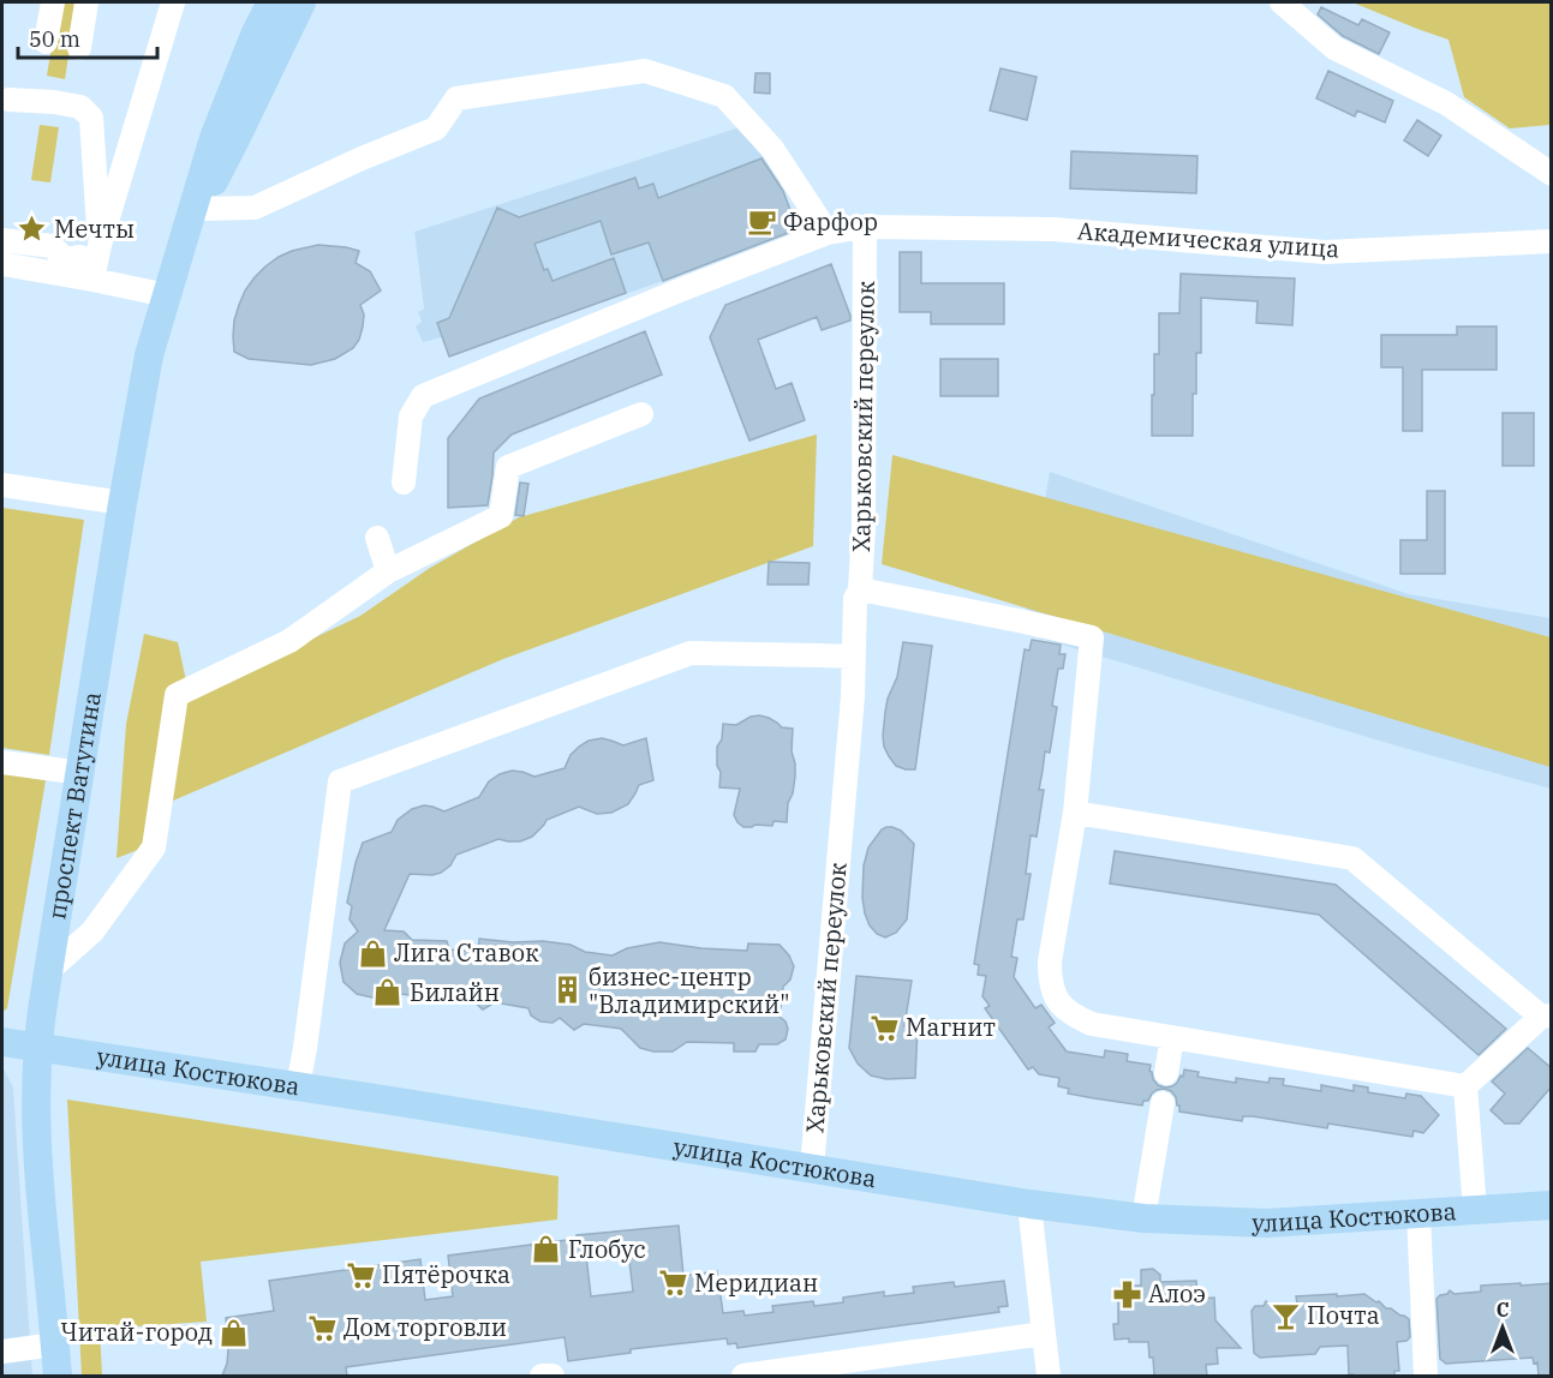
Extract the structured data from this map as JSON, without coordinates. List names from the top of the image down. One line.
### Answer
{"streets":{"main road":["проспект Ватутина","улица Костюкова"],"street":["Академическая улица","Харьковский переулок"]},"crossings":[["Академическая улица","Харьковский переулок"],["Харьковский переулок","улица Костюкова"],["проспект Ватутина","улица Костюкова"]],"places":{"cafe":["Фарфор"],"place":["Мечты"],"shop":["Лига Ставок","Билайн","Глобус","Читай-город"],"building":["бизнес-центр \"Владимирский\""],"supermarket":["Магнит","Пятёрочка","Меридиан","Дом торговли"],"pharmacy":["Алоэ"],"bar":["Почта"]},"scale_bar":"50 m","north":"top"}
